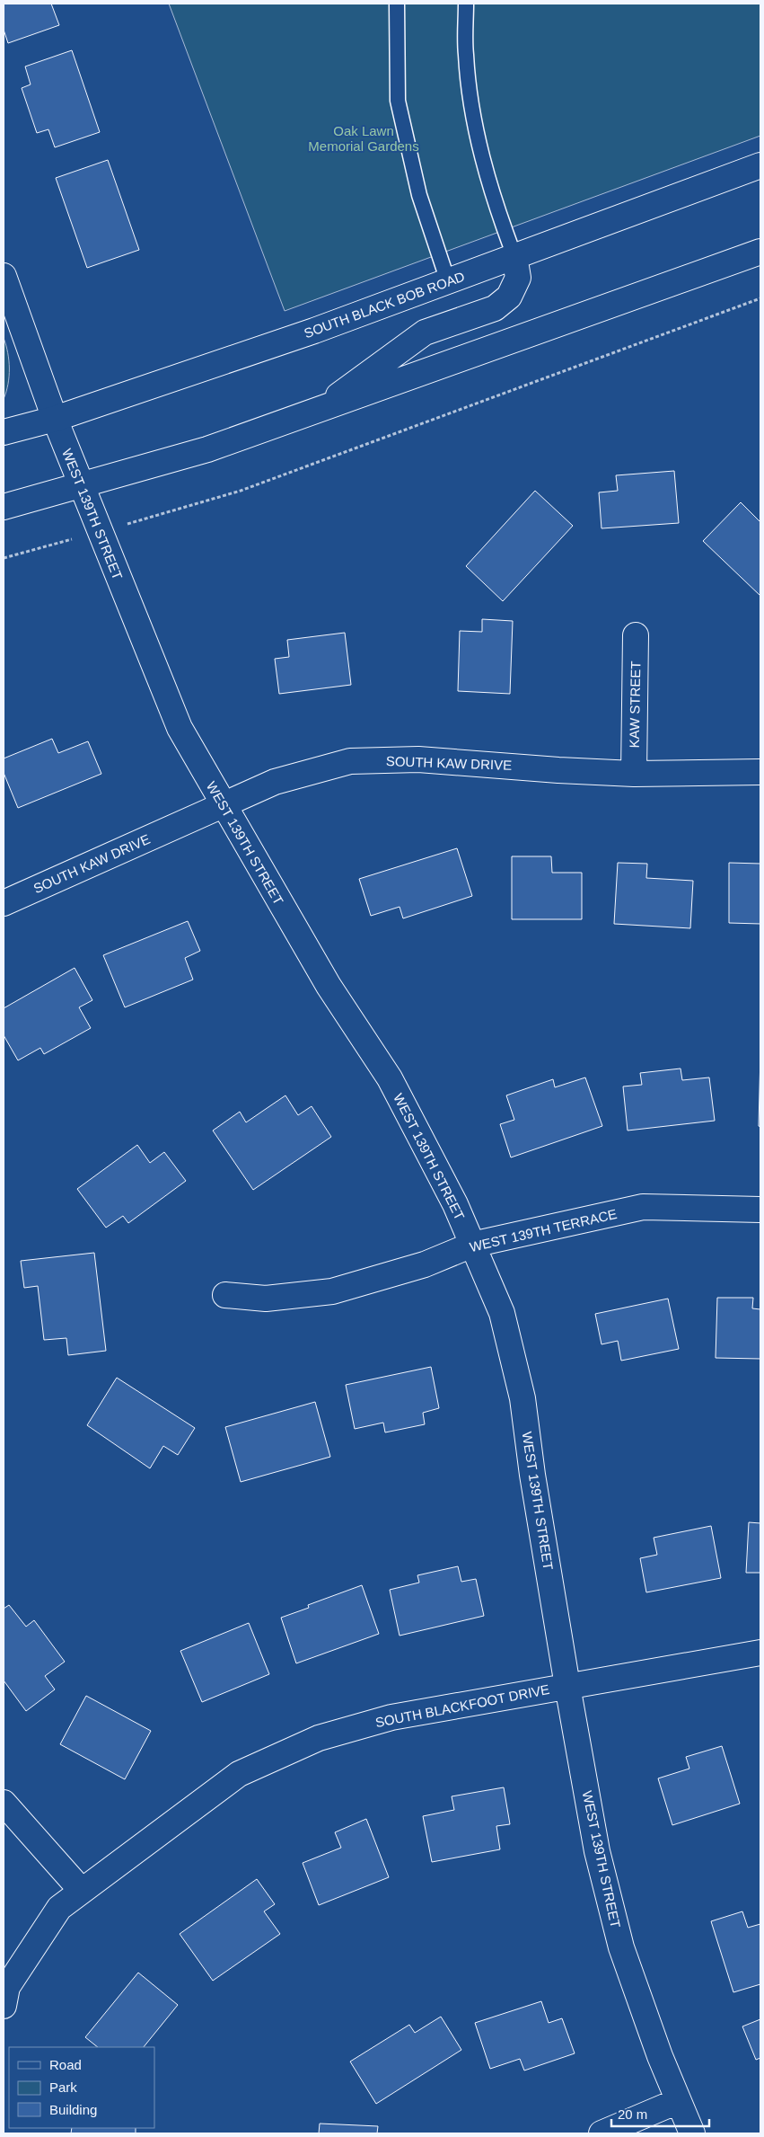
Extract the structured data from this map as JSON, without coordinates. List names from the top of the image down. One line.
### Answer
{"streets":{"street":["SOUTH BLACK BOB ROAD","WEST 139TH STREET","KAW STREET","SOUTH KAW DRIVE","WEST 139TH TERRACE","SOUTH BLACKFOOT DRIVE"]},"crossings":[["SOUTH BLACK BOB ROAD","WEST 139TH STREET"],["WEST 139TH STREET","SOUTH KAW DRIVE"],["WEST 139TH STREET","WEST 139TH TERRACE"],["WEST 139TH STREET","SOUTH BLACKFOOT DRIVE"],["KAW STREET","SOUTH KAW DRIVE"]],"parks":["Oak Lawn Memorial Gardens"],"legend":["Road","Park","Building"],"scale_bar":"20 m"}
